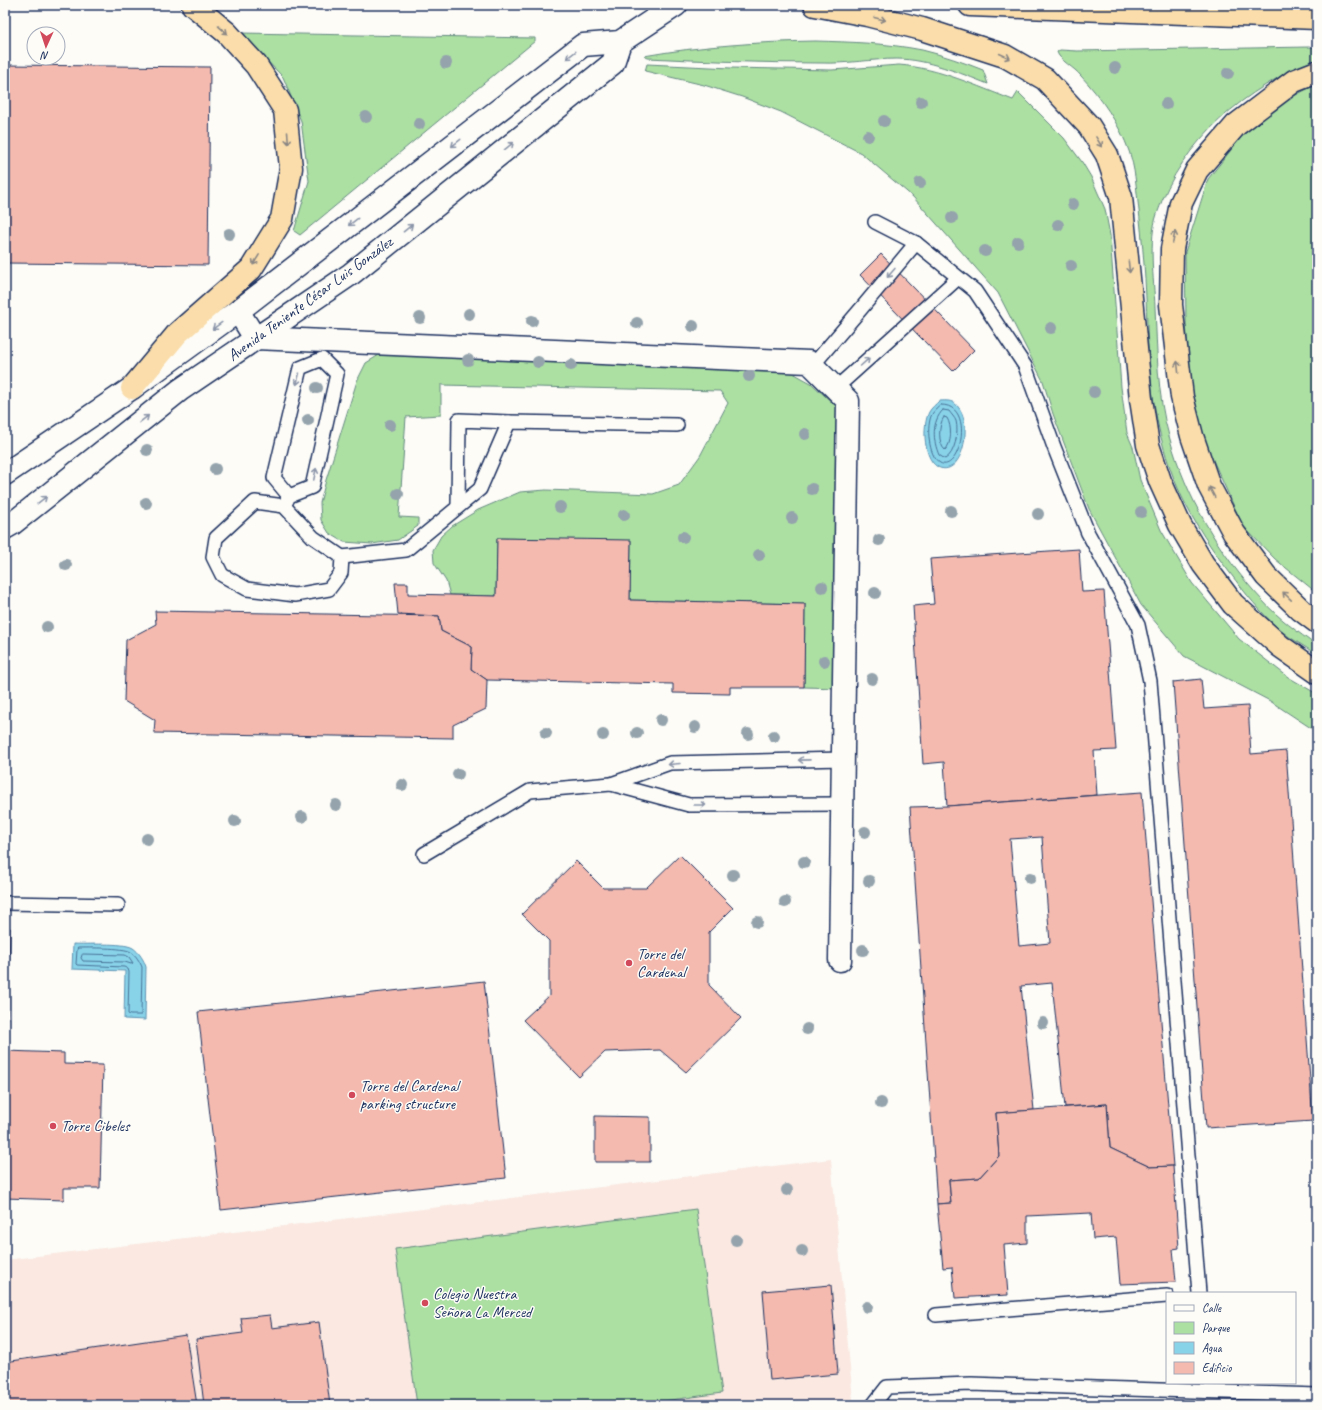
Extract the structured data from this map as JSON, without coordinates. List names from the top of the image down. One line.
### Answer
{"streets":{"street":["Avenida Teniente César Luis González"]},"places":["Torre del Cardenal","Torre del Cardenal parking structure","Torre Cibeles","Colegio Nuestra Señora La Merced"],"legend":["Calle","Parque","Agua","Edificio"],"north":"bottom"}
